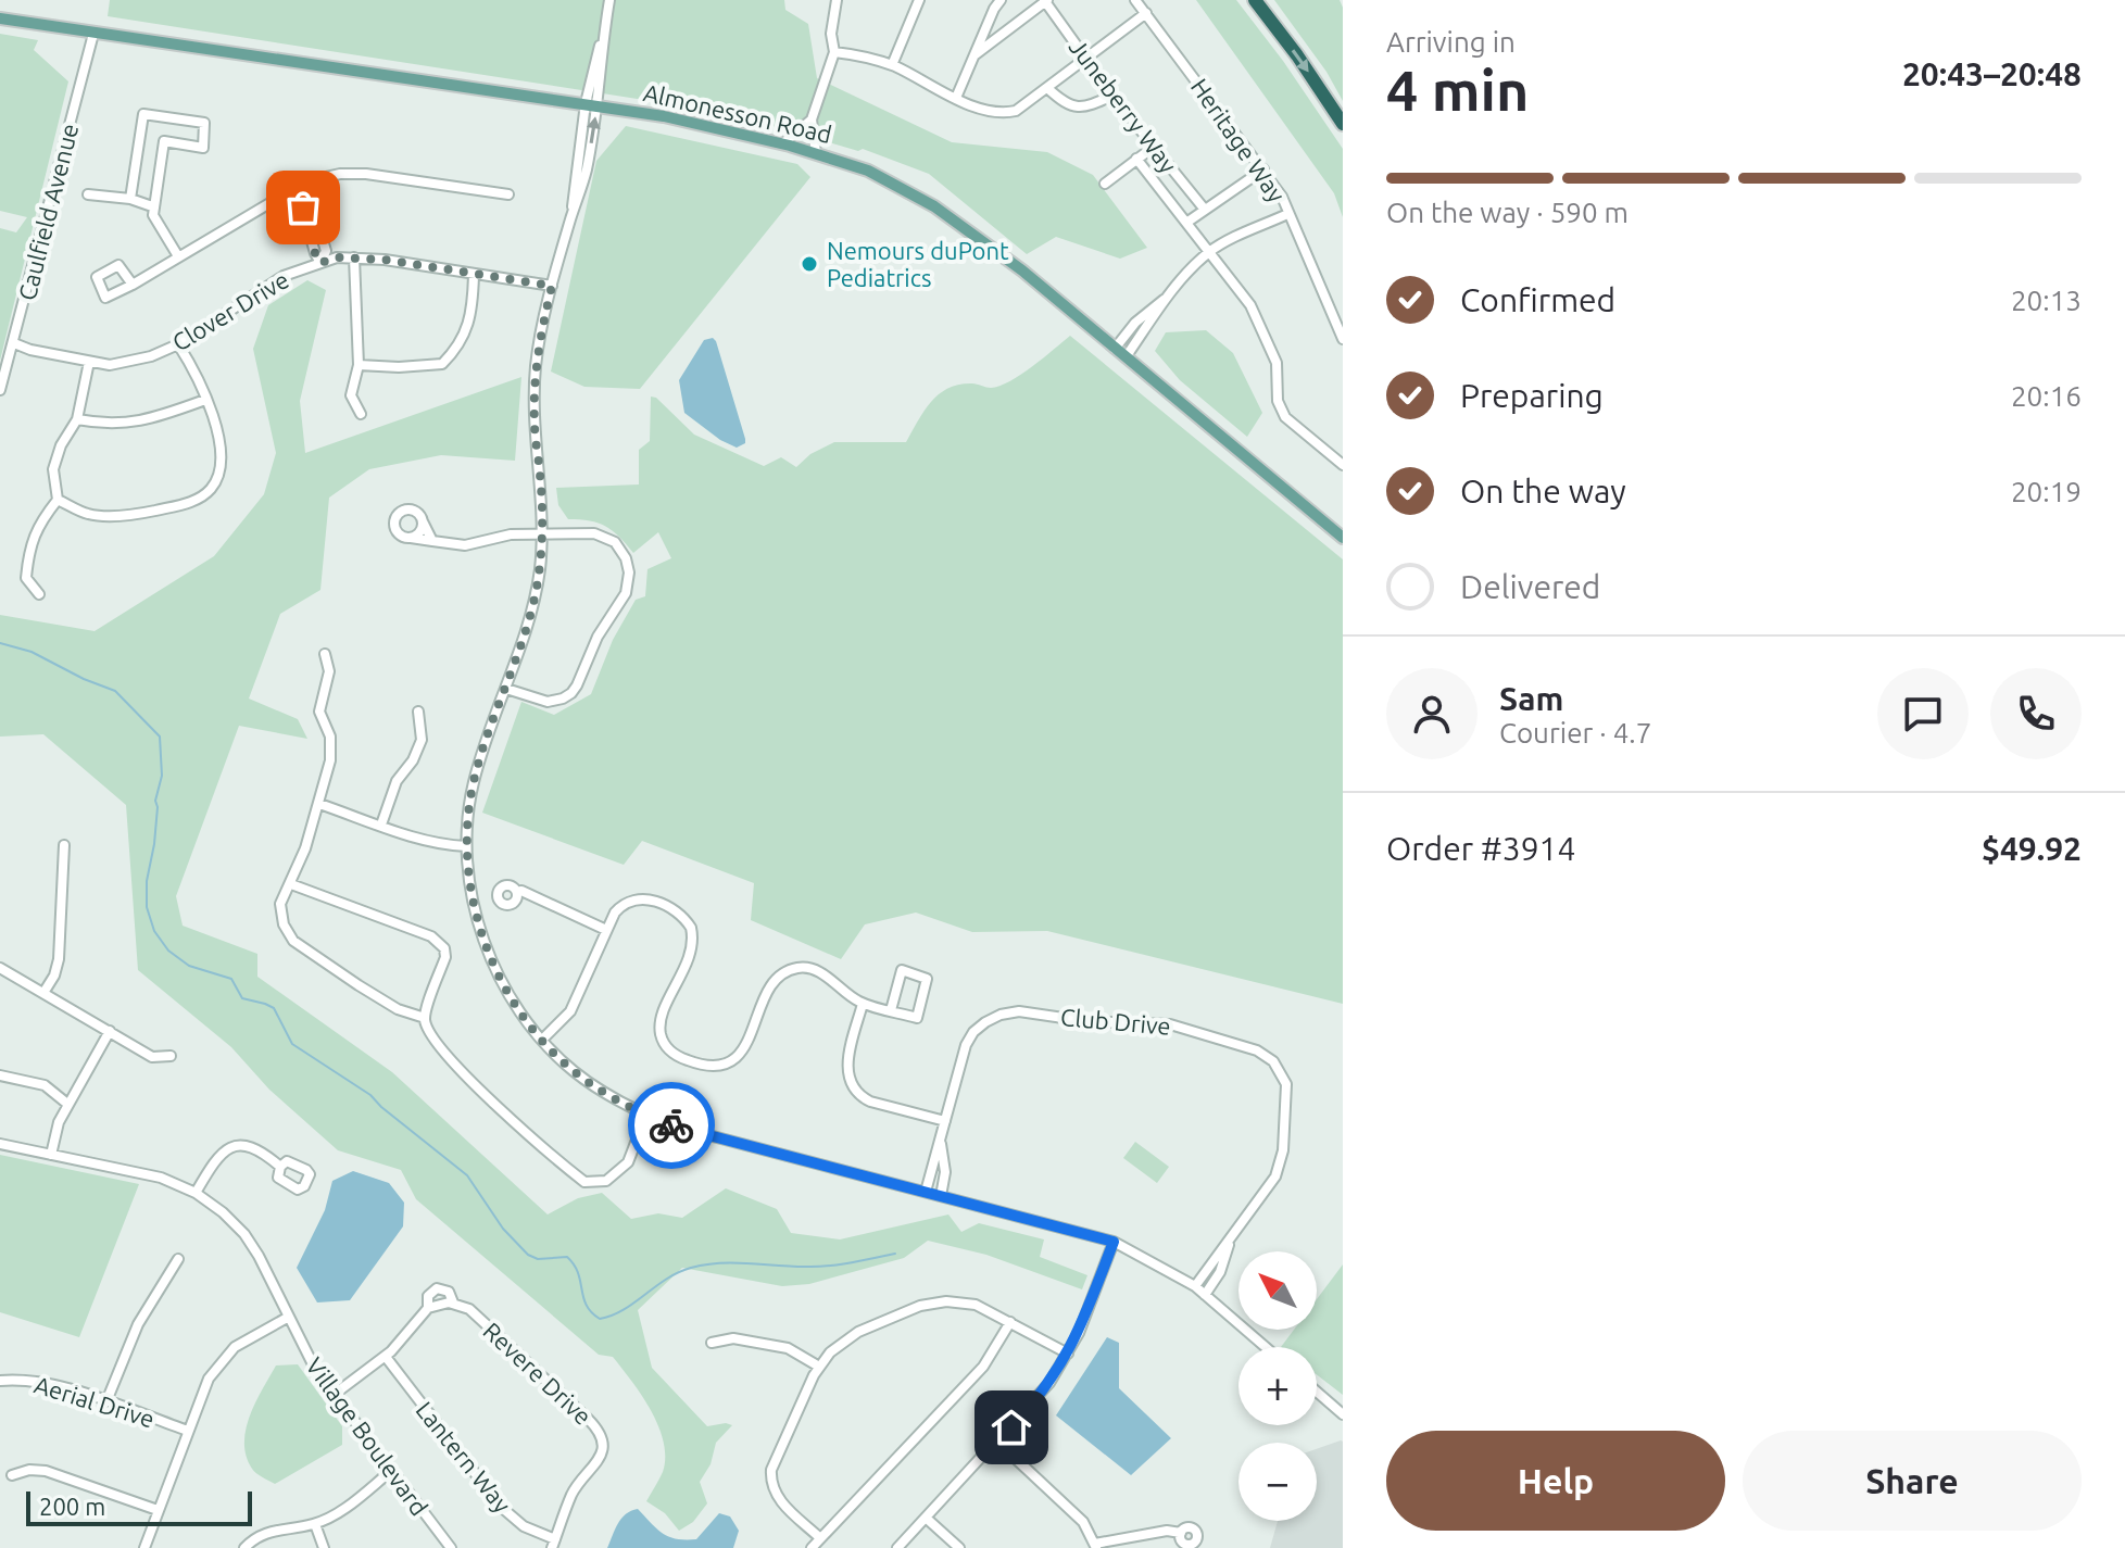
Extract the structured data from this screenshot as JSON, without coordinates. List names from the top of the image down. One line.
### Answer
{"streets":{"main road":["Almonesson Road"],"street":["Juneberry Way","Heritage Way","Caulfield Avenue","Clover Drive","Club Drive","Revere Drive","Aerial Drive","Village Boulevard","Lantern Way"]},"crossings":[["Almonesson Road","Caulfield Avenue"],["Caulfield Avenue","Clover Drive"],["Revere Drive","Lantern Way"]],"places":["Nemours duPont Pediatrics"],"scale_bar":"200 m","north":"top left","page":{"heading":["4 min","Arriving in","20:43–20:48"],"panel":["Sam","Courier · 4.7","Order #3914","$49.92"],"bar":"On the way · 590 m","list":[["Confirmed","20:13"],["Preparing","20:16"],["On the way","20:19"],"Delivered"],"map_buttons":["+","−"],"buttons":["Help","Share"],"scale":"200 m"}}
